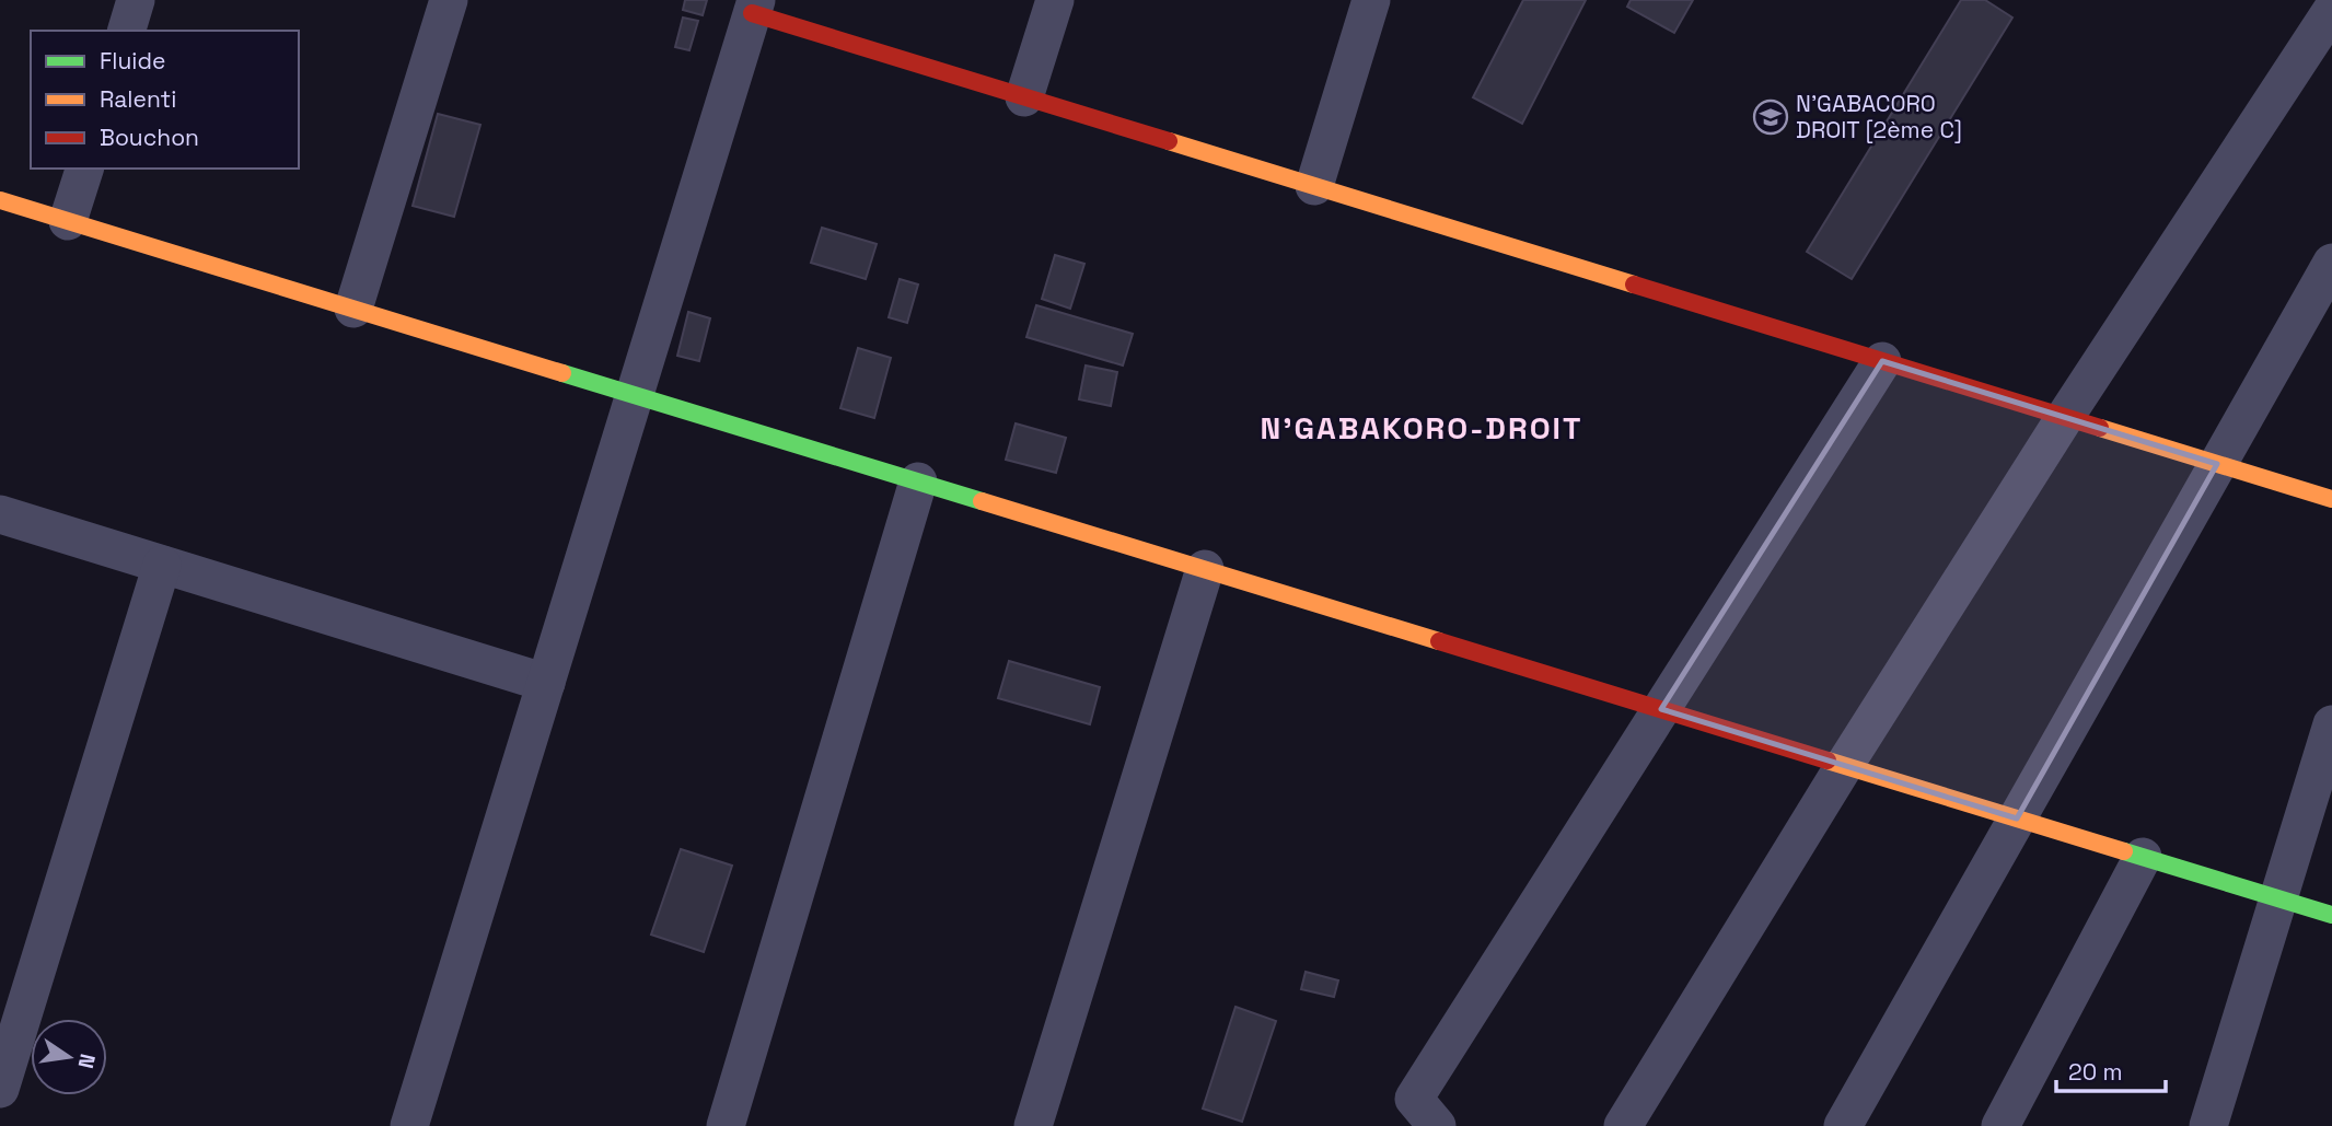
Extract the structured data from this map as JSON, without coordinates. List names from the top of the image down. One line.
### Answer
{"districts":["N'GABAKORO-DROIT"],"places":{"school or university":["N'GABACORO DROIT [2ème C]"]},"legend":["Fluide","Ralenti","Bouchon"],"scale_bar":"20 m","north":"right"}
